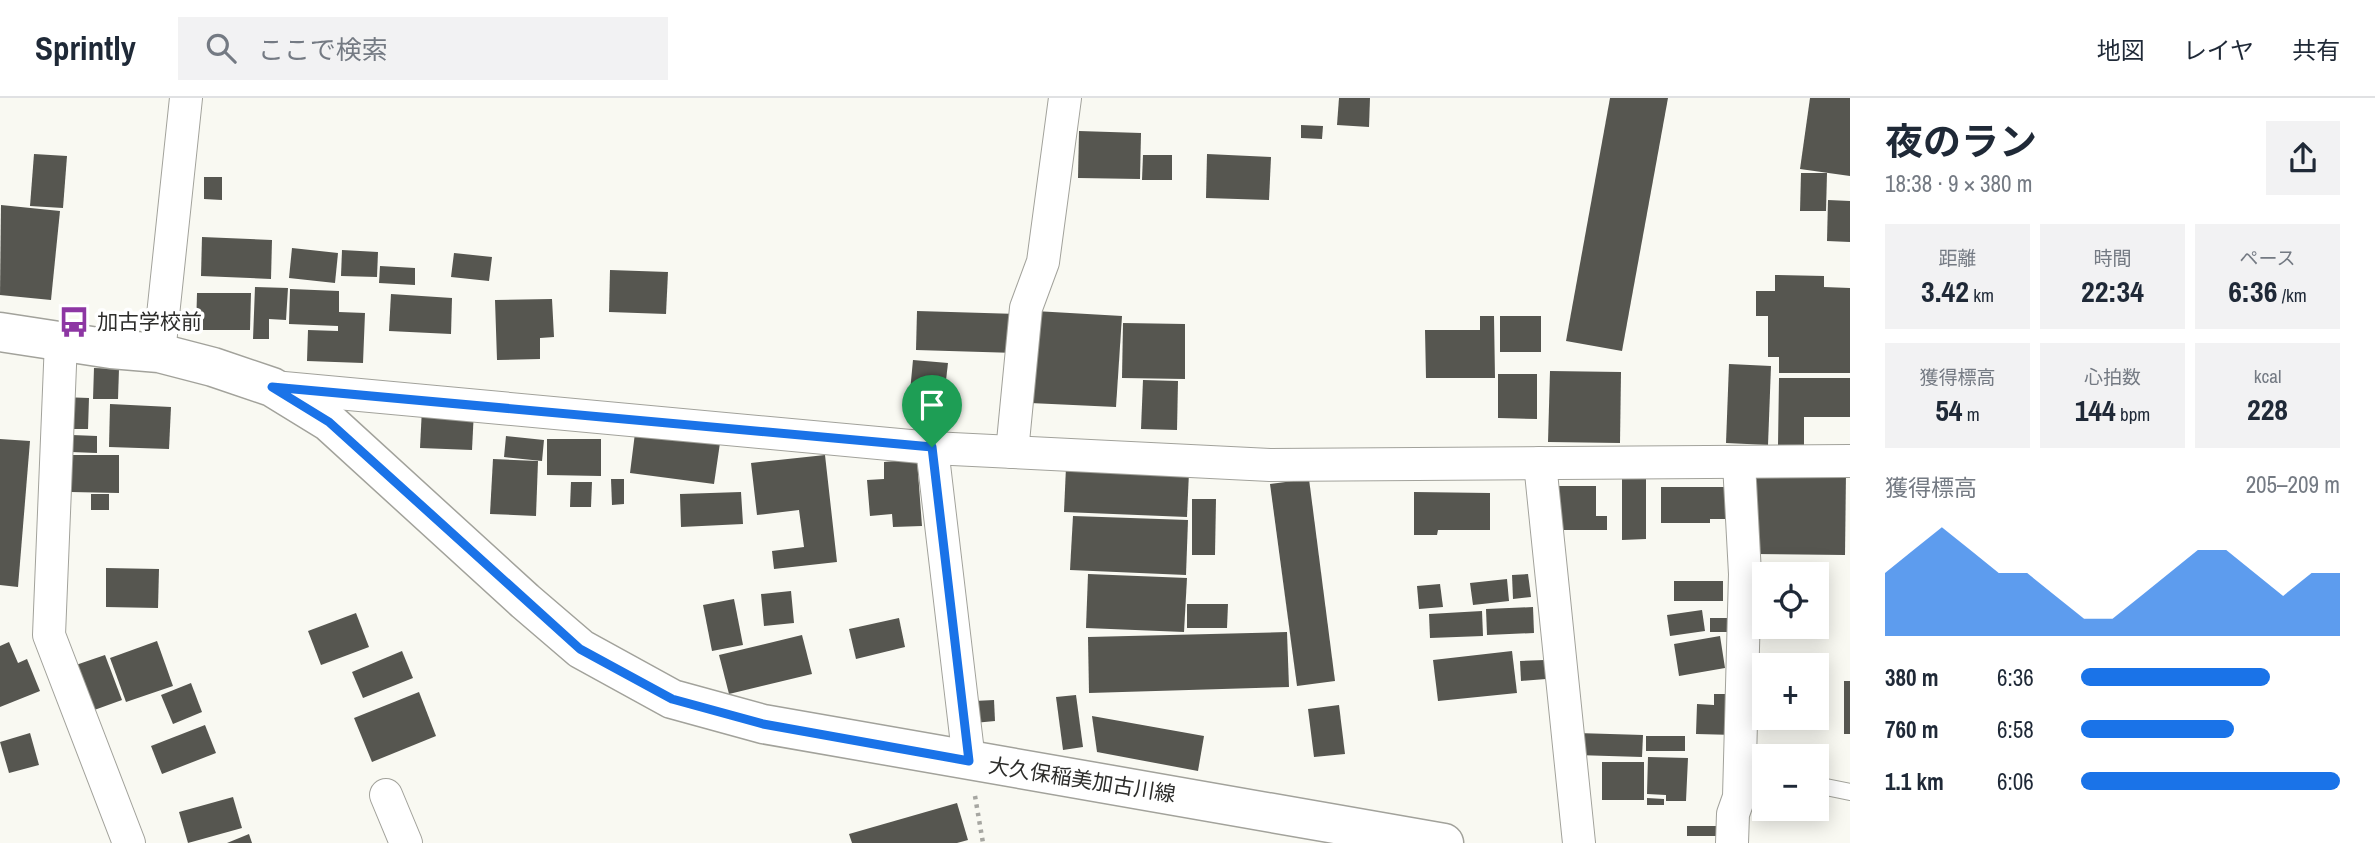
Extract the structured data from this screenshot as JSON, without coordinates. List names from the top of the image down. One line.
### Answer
{"streets":{"main road":["大久保稲美加古川線"]},"places":{"bus stop":["加古学校前"]},"page":{"header":"Sprintly","search":"ここで検索","nav":["地図","レイヤ","共有"],"heading":["夜のラン","18:38 · 9 × 380 m"],"stats":[["距離","3.42 km"],["時間","22:34"],["ペース","6:36 /km"],["獲得標高","54 m"],["心拍数","144 bpm"],["kcal","228"]],"chart":["獲得標高","205–209 m"],"map_buttons":["+","−"],"list":[{"name":"380 m","note":"6:36"},{"name":"760 m","note":"6:58"},{"name":"1.1 km","note":"6:06"}]}}
